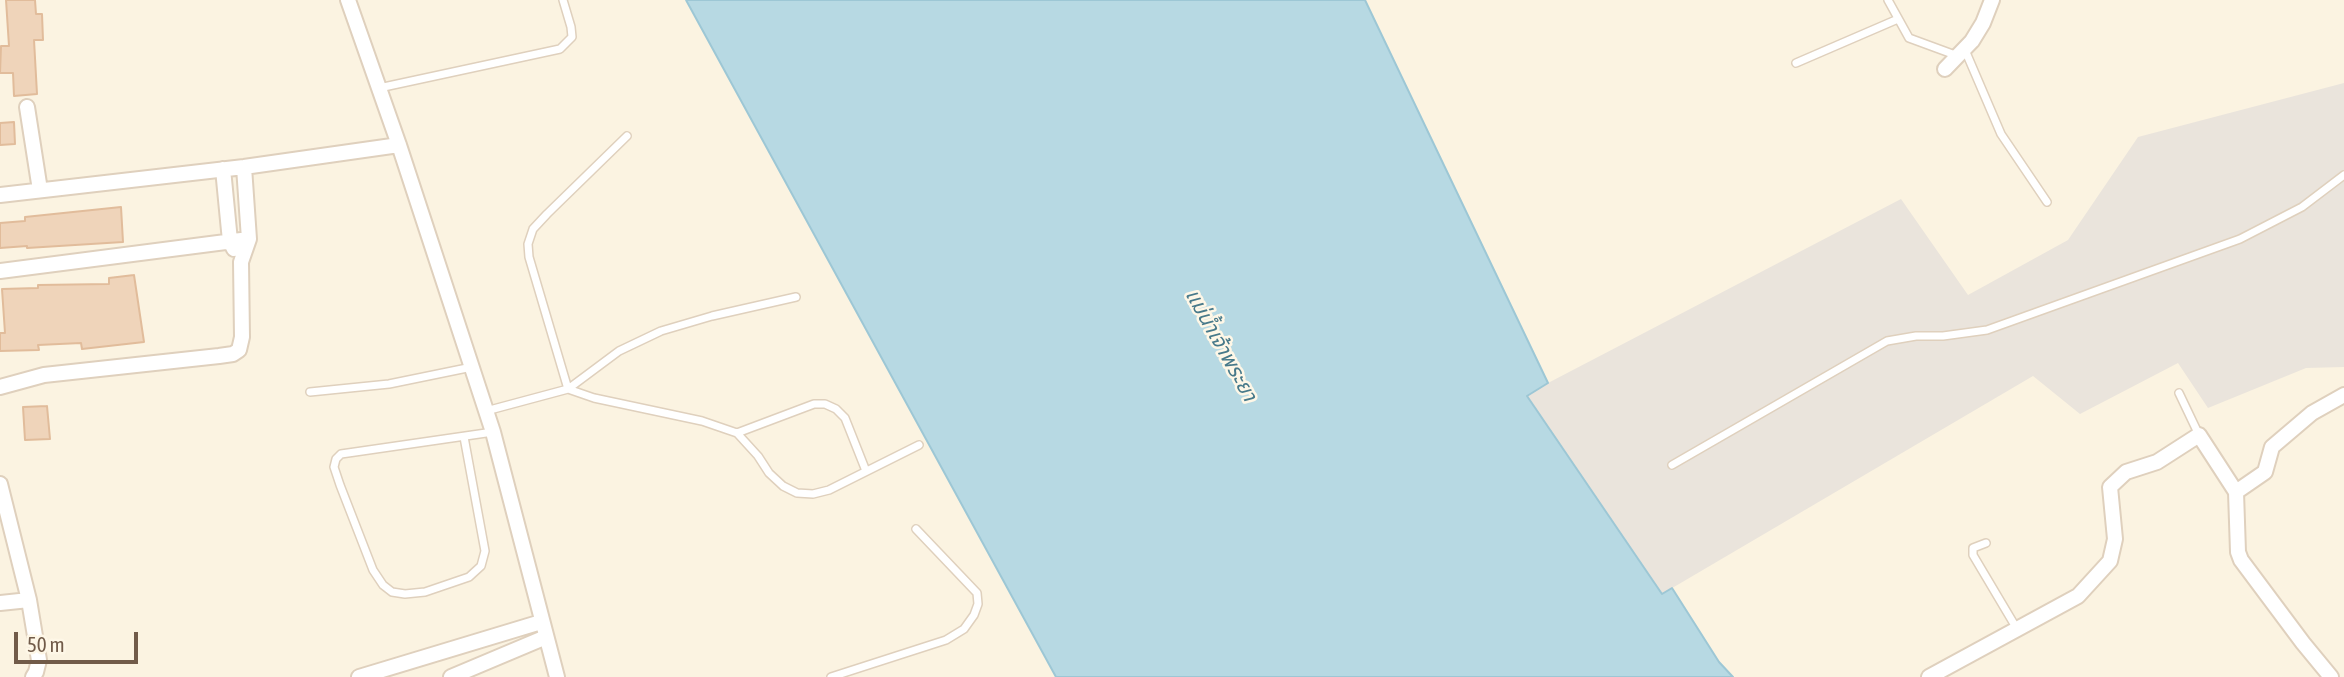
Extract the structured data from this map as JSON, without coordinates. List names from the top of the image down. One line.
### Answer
{"water":["แม่น้ำเจ้าพระยา"],"scale_bar":"50 m"}
